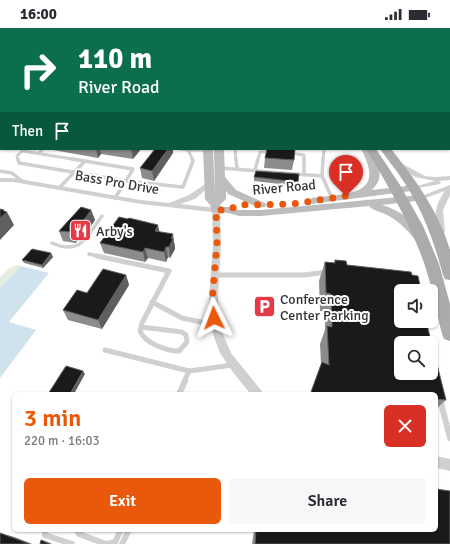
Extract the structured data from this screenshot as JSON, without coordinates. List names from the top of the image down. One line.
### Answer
{"streets":{"main road":["Bass Pro Drive","River Road"]},"crossings":[["Bass Pro Drive","River Road"]],"places":{"restaurant":["Arby's"],"parking":["Conference Center Parking"]},"page":{"status":"16:00","turn":["110 m","River Road"],"then":"Then","heading":["3 min","220 m · 16:03"],"buttons":["Exit","Share"]}}
